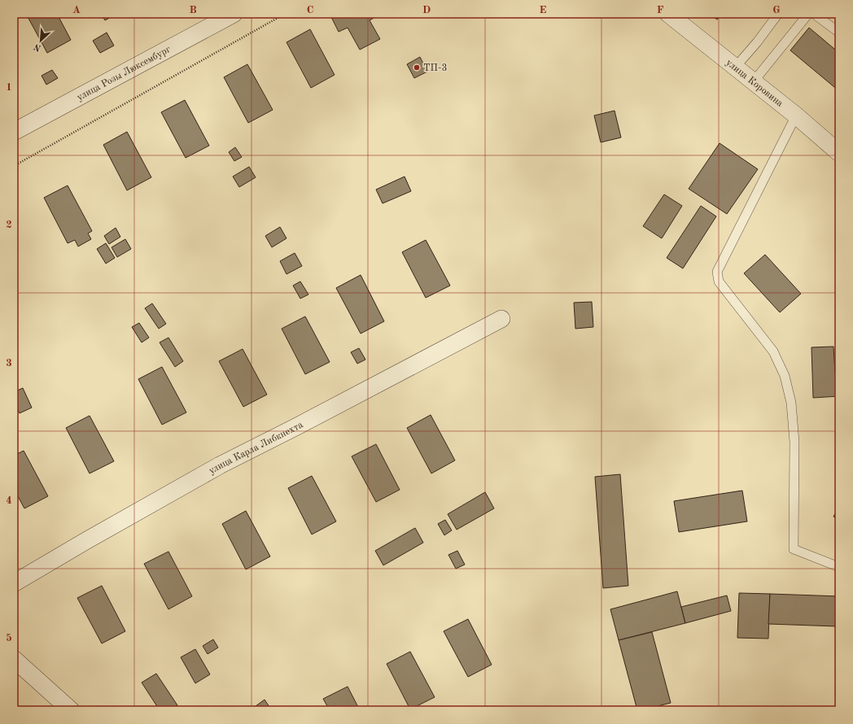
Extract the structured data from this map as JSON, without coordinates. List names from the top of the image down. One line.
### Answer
{"streets":{"street":["улица Розы Люксембург","улица Коровина","улица Карла Либкнехта"]},"places":["ТП-3"],"north":"bottom left","grid":{"columns":["A","B","C","D","E","F","G"],"rows":["1","2","3","4","5"]}}
